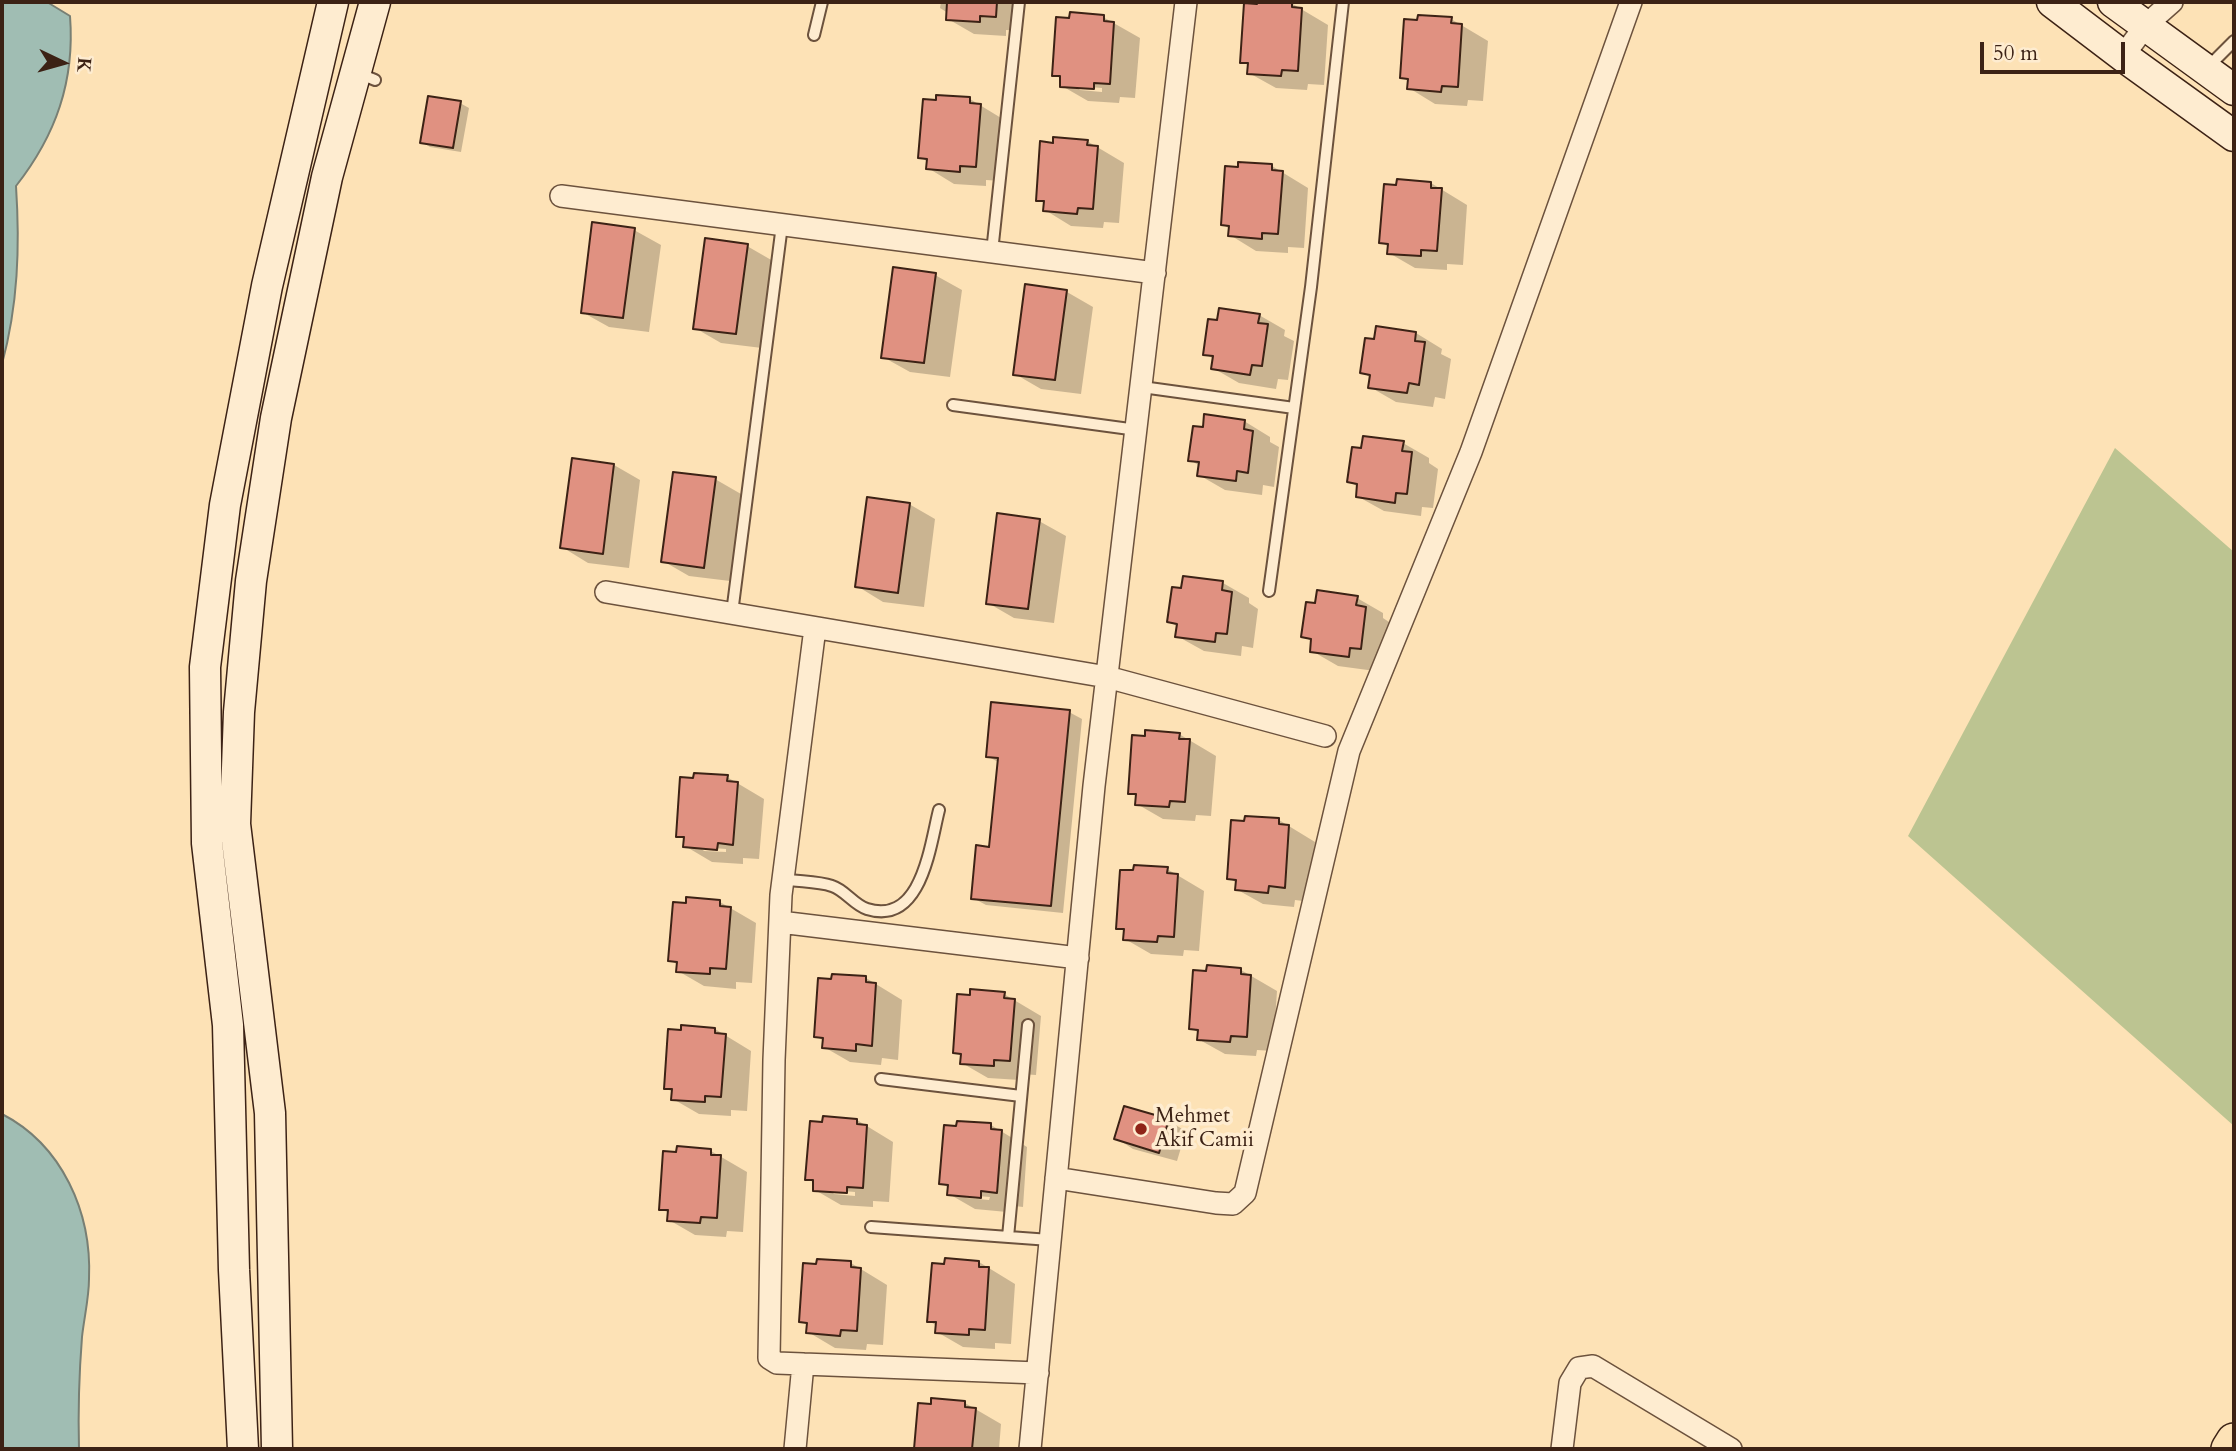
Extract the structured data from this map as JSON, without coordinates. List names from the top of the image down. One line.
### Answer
{"places":["Mehmet Akif Camii"],"scale_bar":"50 m","north":"right"}
